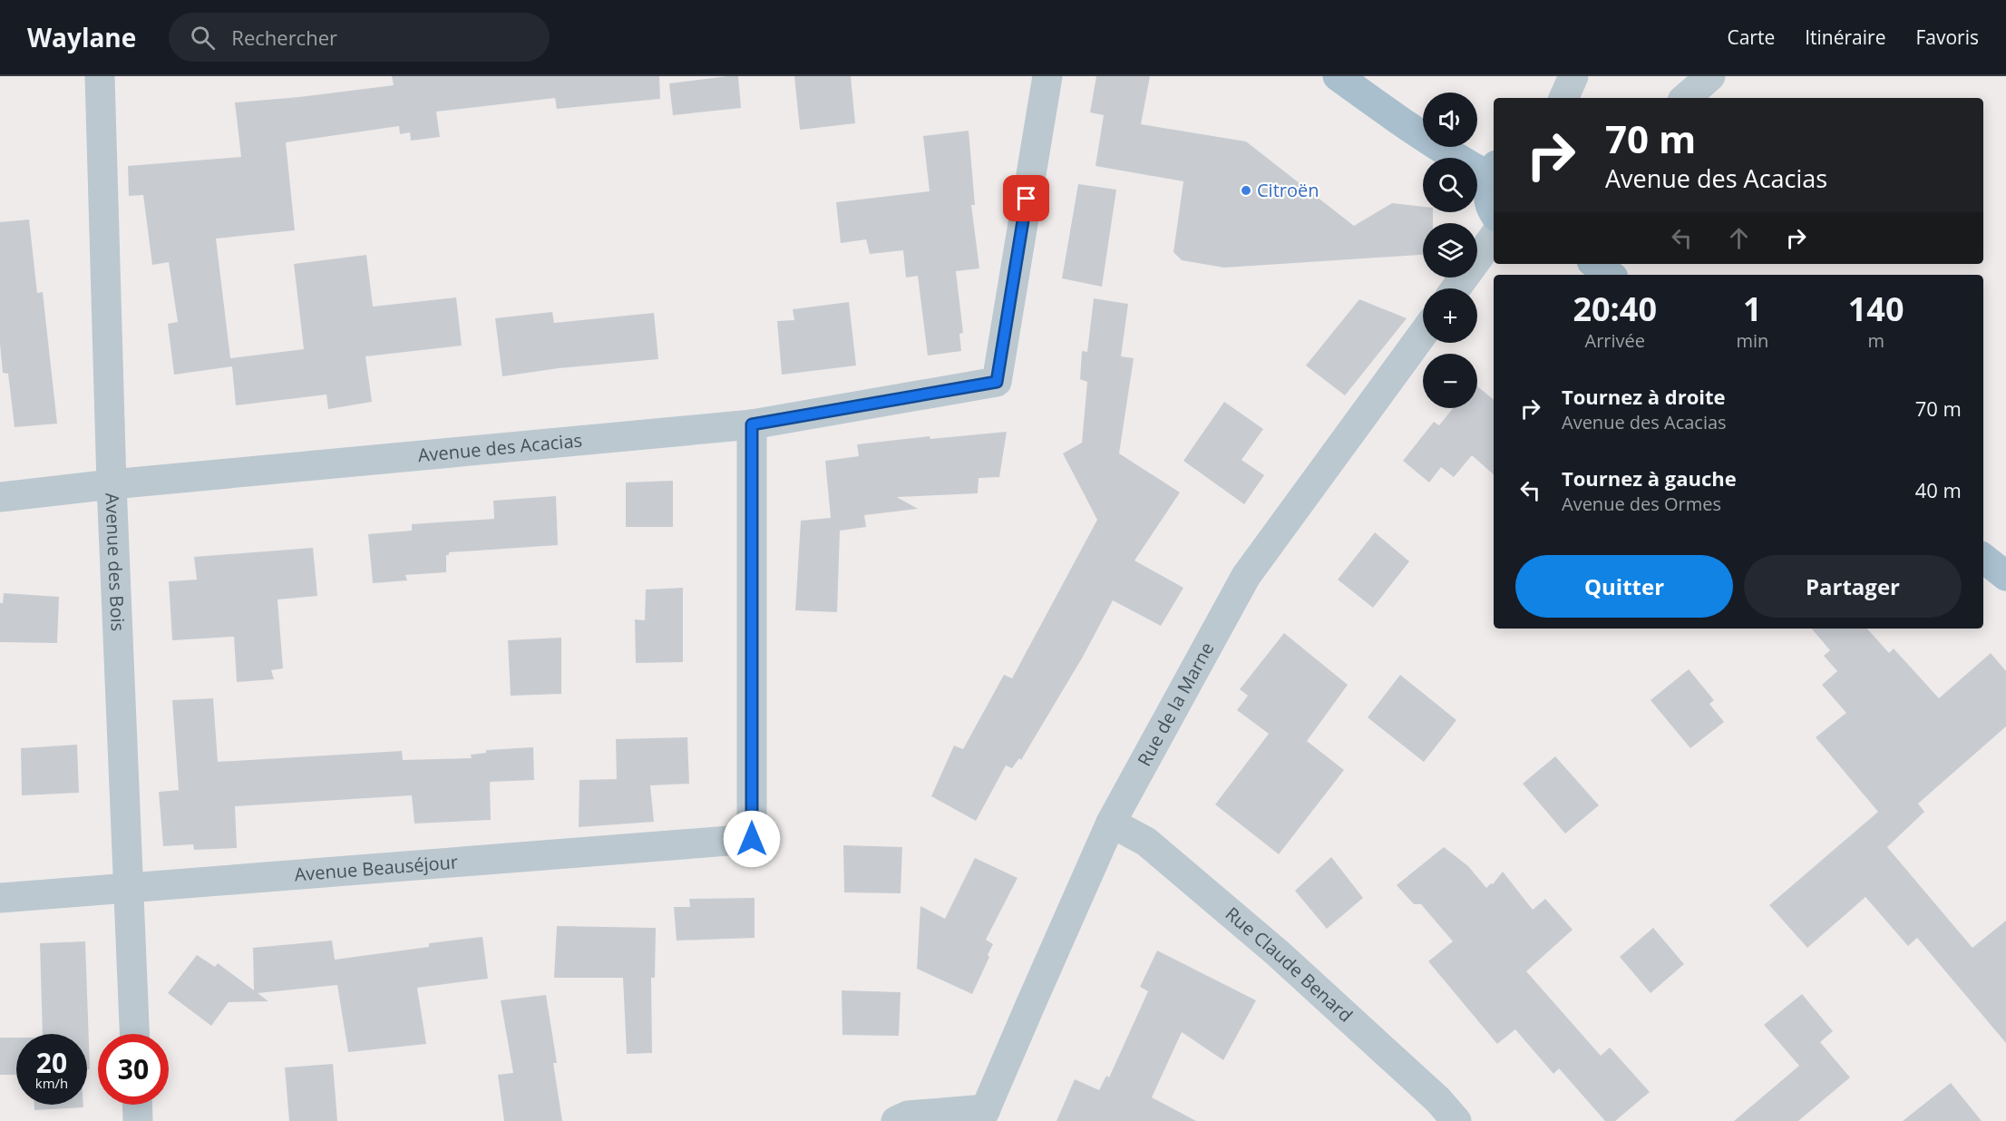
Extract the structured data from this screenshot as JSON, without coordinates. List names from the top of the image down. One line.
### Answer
{"streets":{"street":["Avenue des Acacias","Avenue des Bois","Rue de la Marne","Avenue Beauséjour","Rue Claude Benard"]},"crossings":[["Avenue des Acacias","Avenue des Bois"],["Avenue des Acacias","Avenue Beauséjour"],["Avenue des Bois","Avenue Beauséjour"],["Rue de la Marne","Rue Claude Benard"]],"places":["Citroën"],"page":{"header":"Waylane","search":"Rechercher","nav":["Carte","Itinéraire","Favoris"],"map_buttons":["+","−"],"turn":["70 m","Avenue des Acacias"],"eta":["20:40","Arrivée","1","min","140","m"],"list":[{"name":"Tournez à droite","note":"Avenue des Acacias","value":"70 m"},{"name":"Tournez à gauche","note":"Avenue des Ormes","value":"40 m"}],"buttons":["Quitter","Partager"],"speed":"20 km/h","limit":"30"}}
